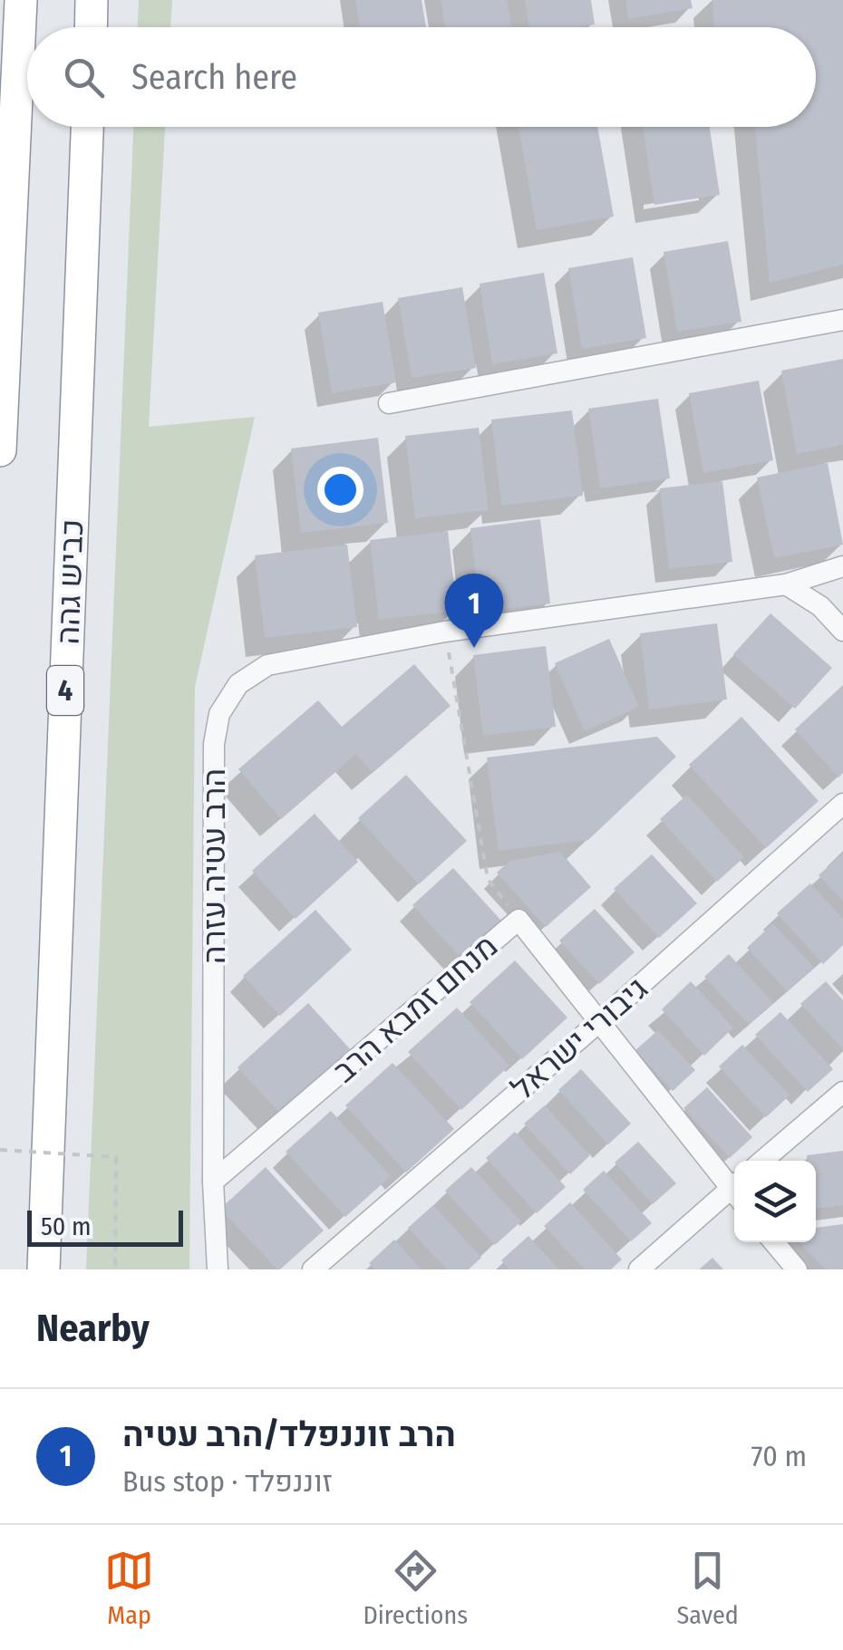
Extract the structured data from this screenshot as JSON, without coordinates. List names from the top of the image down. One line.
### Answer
{"streets":{"highway":["כביש גהה","4"],"street":["הרב עטיה עזרה","מנחם זמבא הרב","גיבורי ישראל"]},"crossings":[["הרב עטיה עזרה","מנחם זמבא הרב"],["מנחם זמבא הרב","גיבורי ישראל"]],"scale_bar":"50 m","page":{"search":"Search here","pins":"1","scale":"50 m","heading":"Nearby","list":[{"mark":"1","name":"הרב זוננפלד/הרב עטיה","note":"Bus stop · זוננפלד","value":"70 m"}],"nav":["Map","Directions","Saved"]}}
